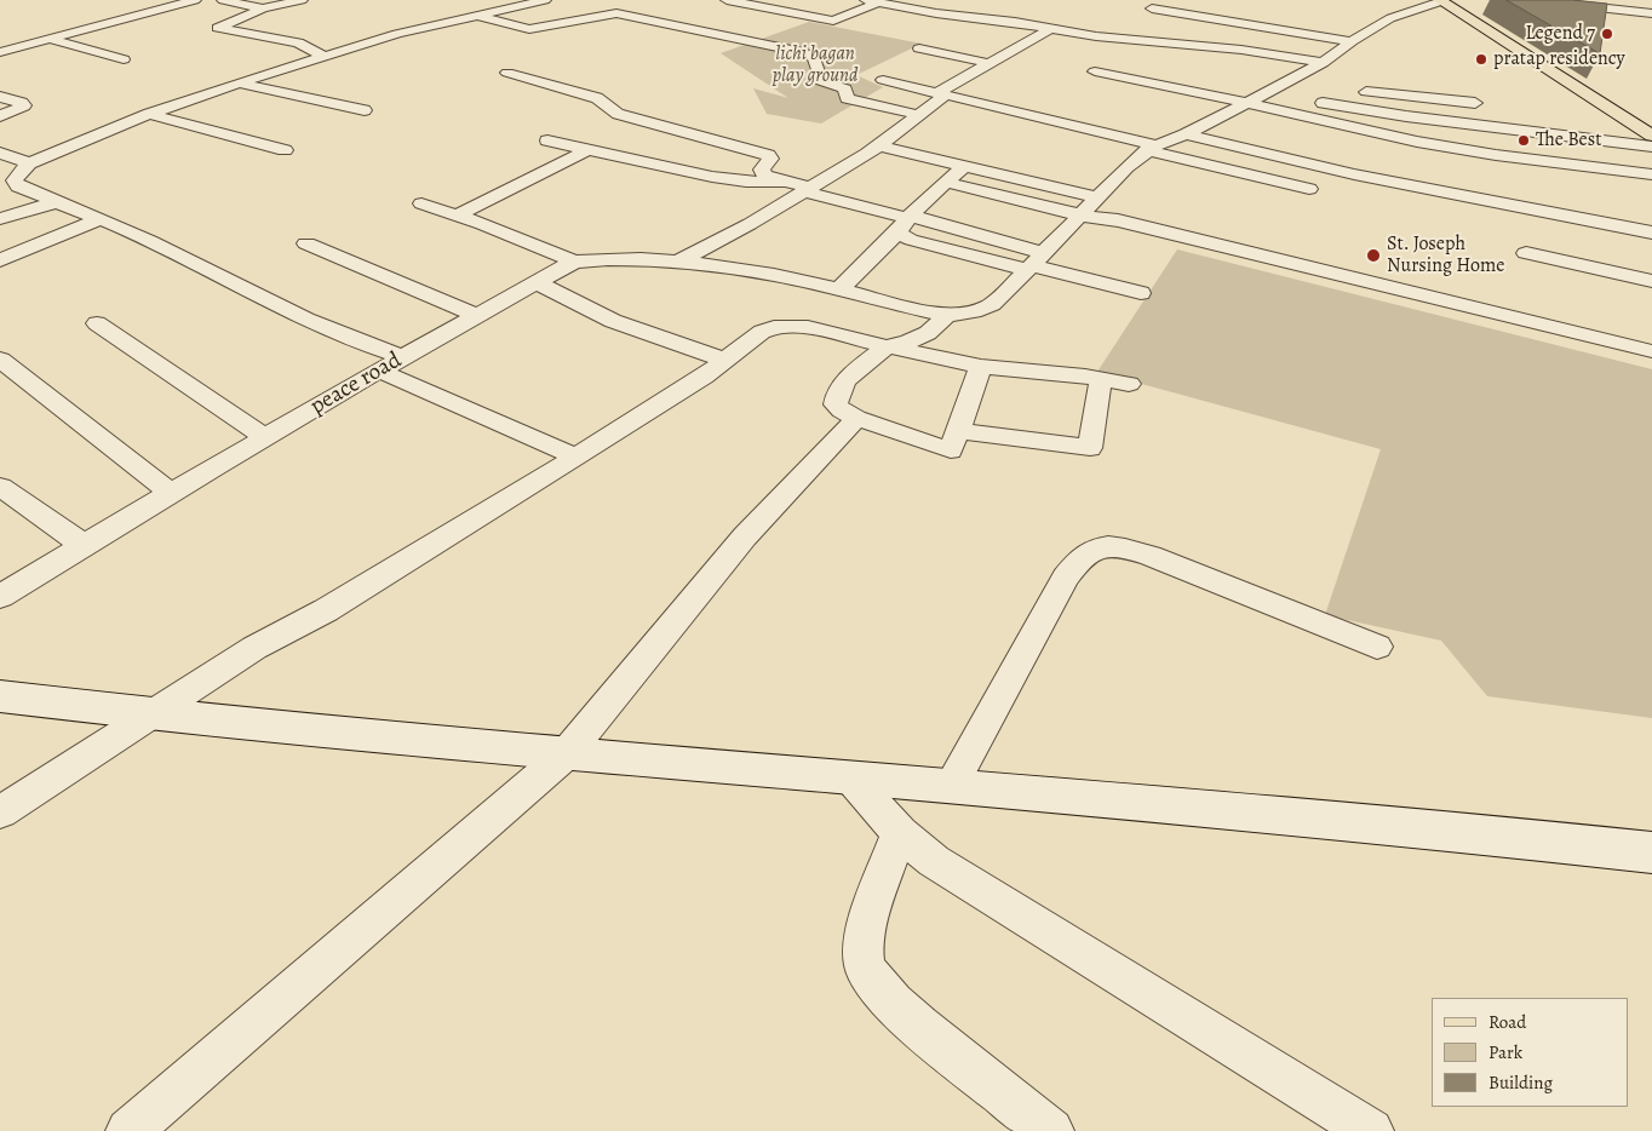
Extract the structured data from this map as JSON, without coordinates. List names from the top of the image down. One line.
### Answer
{"streets":{"street":["peace road"]},"parks":["lichi bagan play ground"],"places":["Legend 7","pratap residency","The Best","St. Joseph Nursing Home"],"legend":["Road","Park","Building"]}
